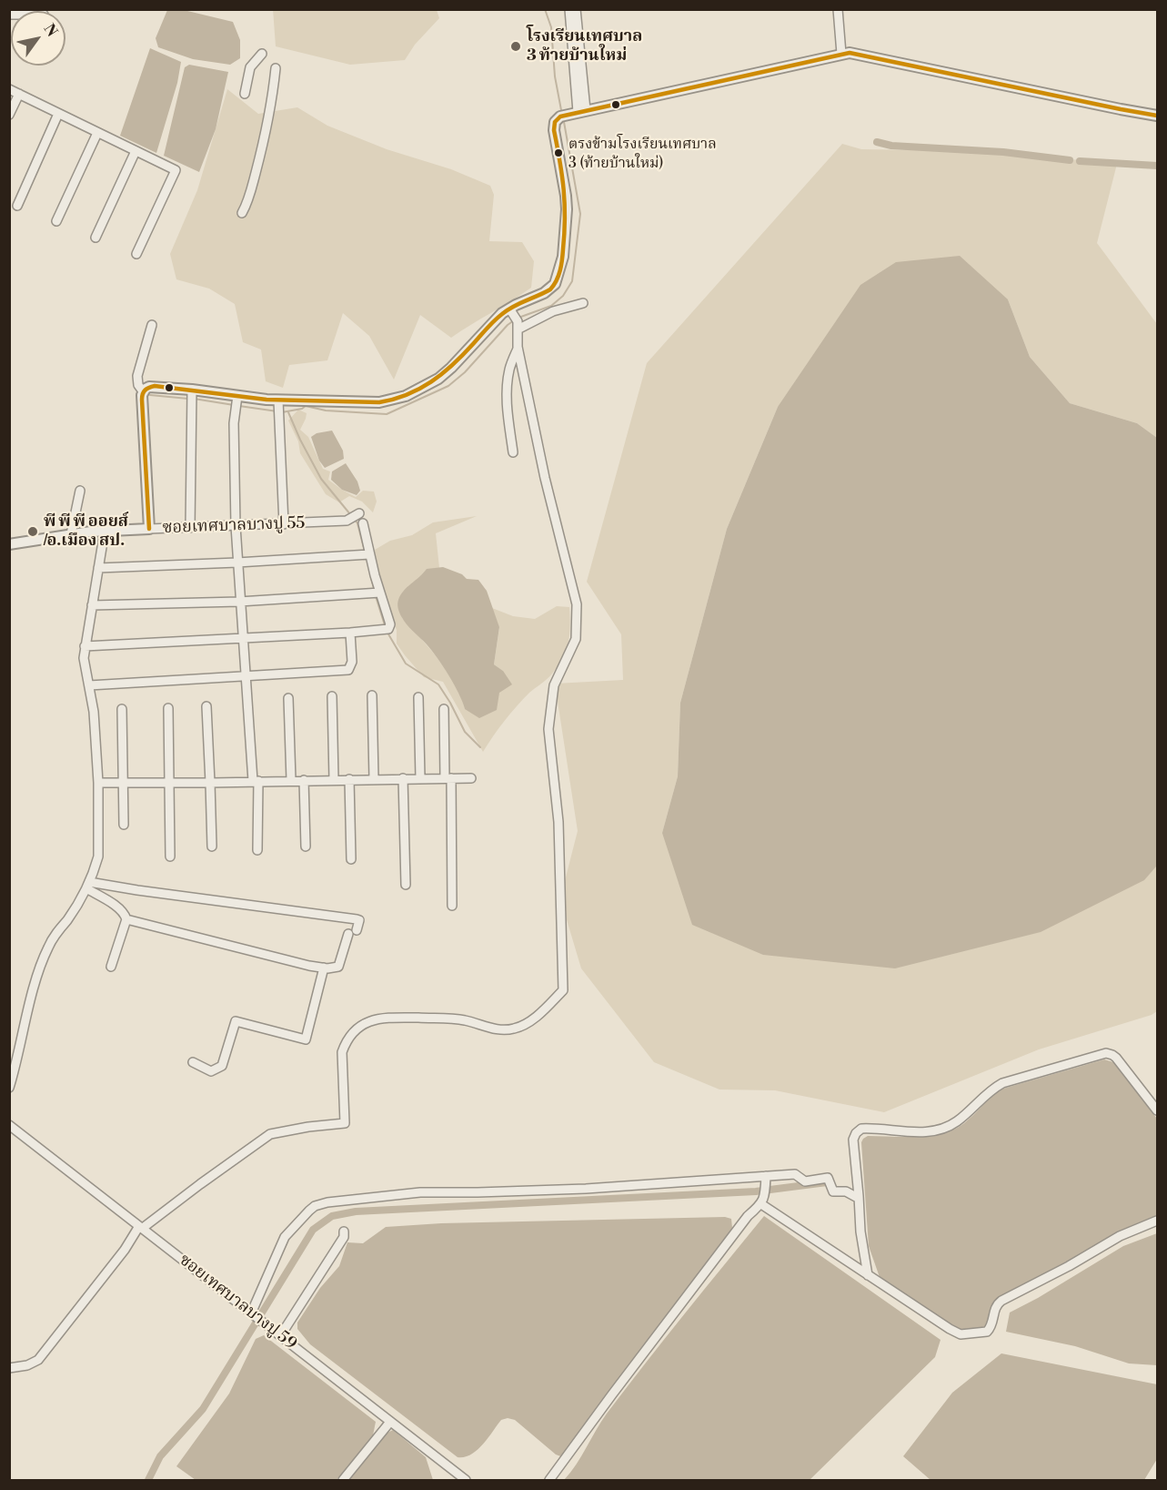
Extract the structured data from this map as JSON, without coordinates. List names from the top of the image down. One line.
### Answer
{"streets":{"street":["ซอยเทศบาลบางปู 55","ซอยเทศบาลบางปู 59"]},"places":["โรงเรียนเทศบาล 3 ท้ายบ้านใหม่","ตรงข้ามโรงเรียนเทศบาล 3 (ท้ายบ้านใหม่)","พี พี พี ออยส์ /อ.เมือง สป."],"north":"top right"}
